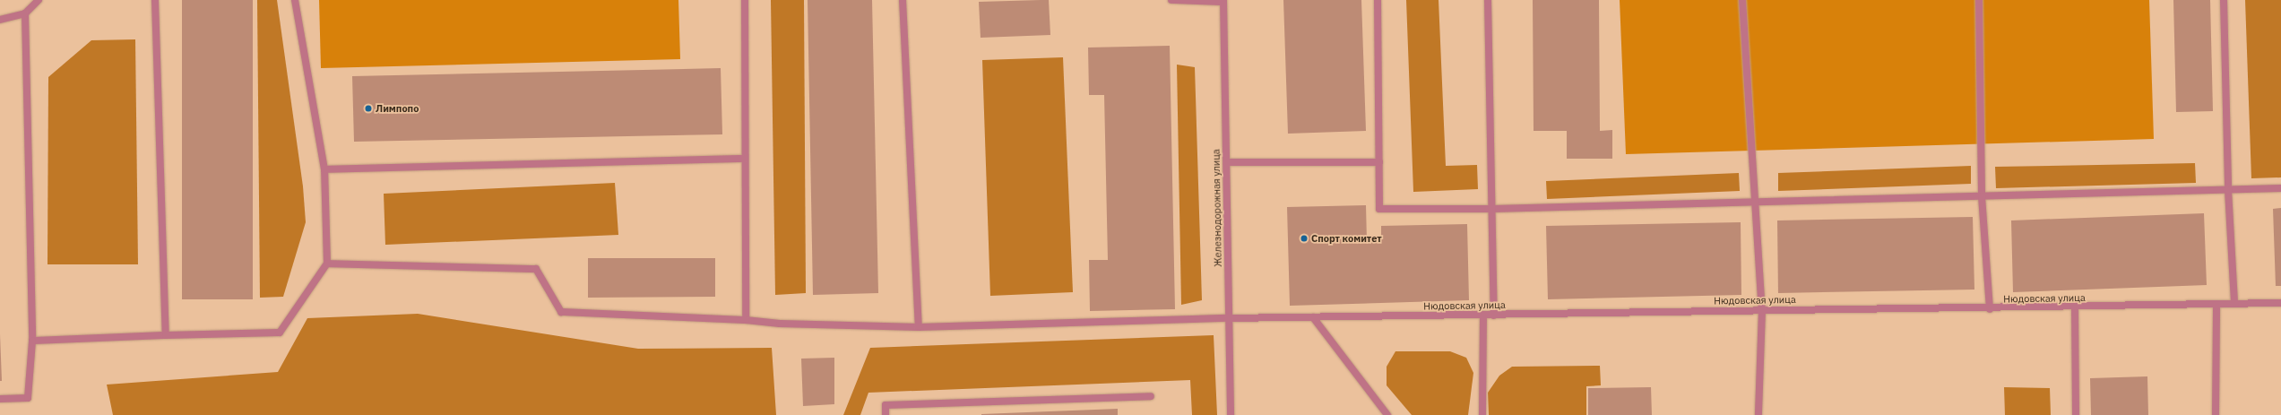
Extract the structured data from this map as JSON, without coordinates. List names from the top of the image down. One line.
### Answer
{"streets":{"street":["Железнодорожная улица","Нюдовская улица"]},"crossings":[["Железнодорожная улица","Нюдовская улица"]],"places":["Лимпопо","Спорт комитет"]}
